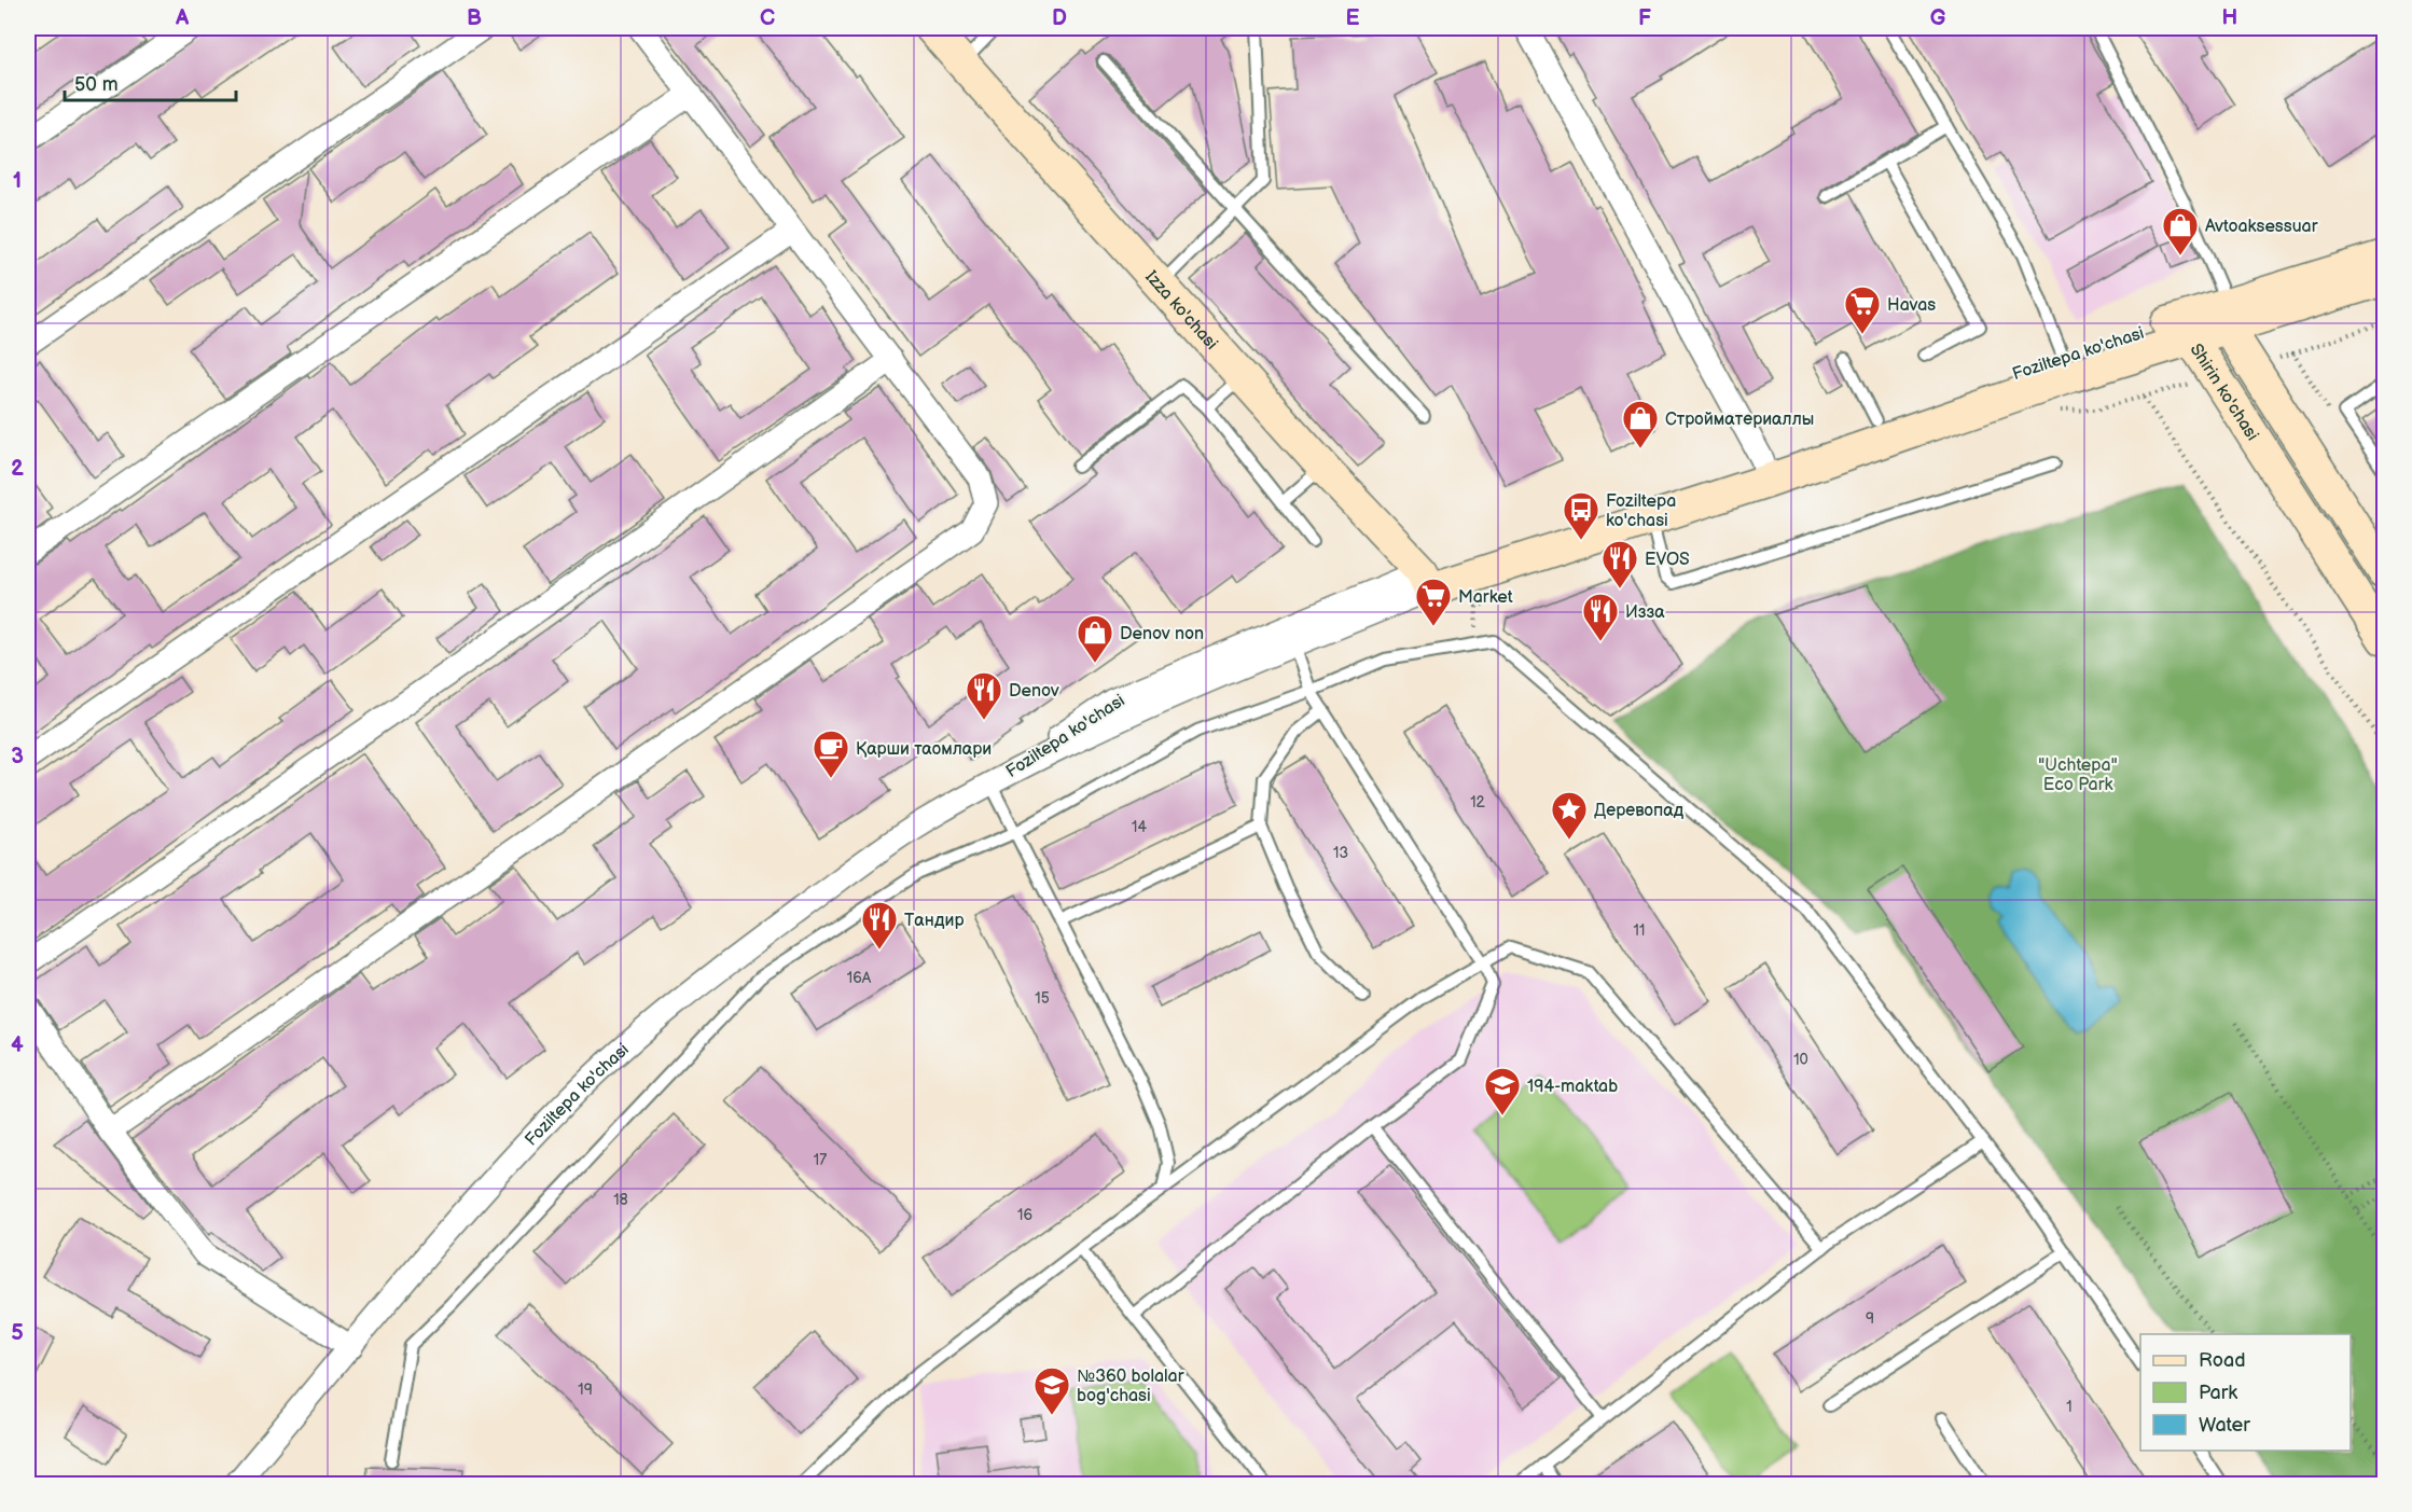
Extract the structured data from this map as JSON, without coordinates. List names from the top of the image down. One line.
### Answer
{"streets":{"main road":["Izza ko'chasi","Foziltepa ko'chasi","Shirin ko'chasi"]},"crossings":[["Izza ko'chasi","Foziltepa ko'chasi"],["Foziltepa ko'chasi","Shirin ko'chasi"]],"parks":["\"Uchtepa\" Eco Park"],"places":{"shop":["Avtoaksessuar","Стройматериаллы","Denov non"],"supermarket":["Havas","Market"],"bus stop":["Foziltepa ko'chasi"],"restaurant":["EVOS","Изза","Denov","Тандир"],"cafe":["Қарши таомлари"],"place":["Деревопад"],"school or university":["194-maktab","№360 bolalar bog'chasi"]},"house_numbers":["12","14","13","11","16А","15","10","17","18","16","9","19","1"],"legend":["Road","Park","Water"],"scale_bar":"50 m","grid":{"columns":["A","B","C","D","E","F","G","H"],"rows":["1","2","3","4","5"]}}
